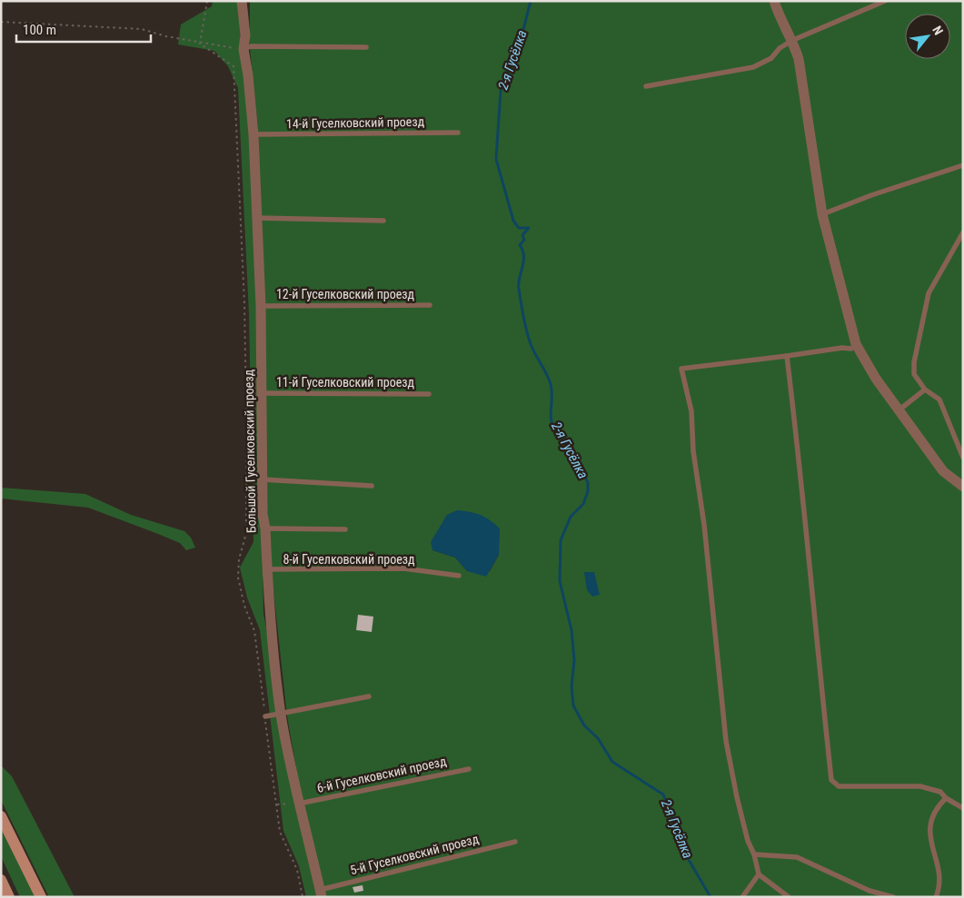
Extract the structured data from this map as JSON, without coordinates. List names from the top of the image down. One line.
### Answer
{"streets":{"street":["Большой Гуселковский проезд"],"lane":["14-й Гуселковский проезд","12-й Гуселковский проезд","11-й Гуселковский проезд","8-й Гуселковский проезд","6-й Гуселковский проезд","5-й Гуселковский проезд"]},"crossings":[["14-й Гуселковский проезд","Большой Гуселковский проезд"],["12-й Гуселковский проезд","Большой Гуселковский проезд"],["11-й Гуселковский проезд","Большой Гуселковский проезд"],["Большой Гуселковский проезд","8-й Гуселковский проезд"],["Большой Гуселковский проезд","6-й Гуселковский проезд"],["Большой Гуселковский проезд","5-й Гуселковский проезд"]],"water":["2-я Гусёлка"],"scale_bar":"100 m","north":"top right"}
